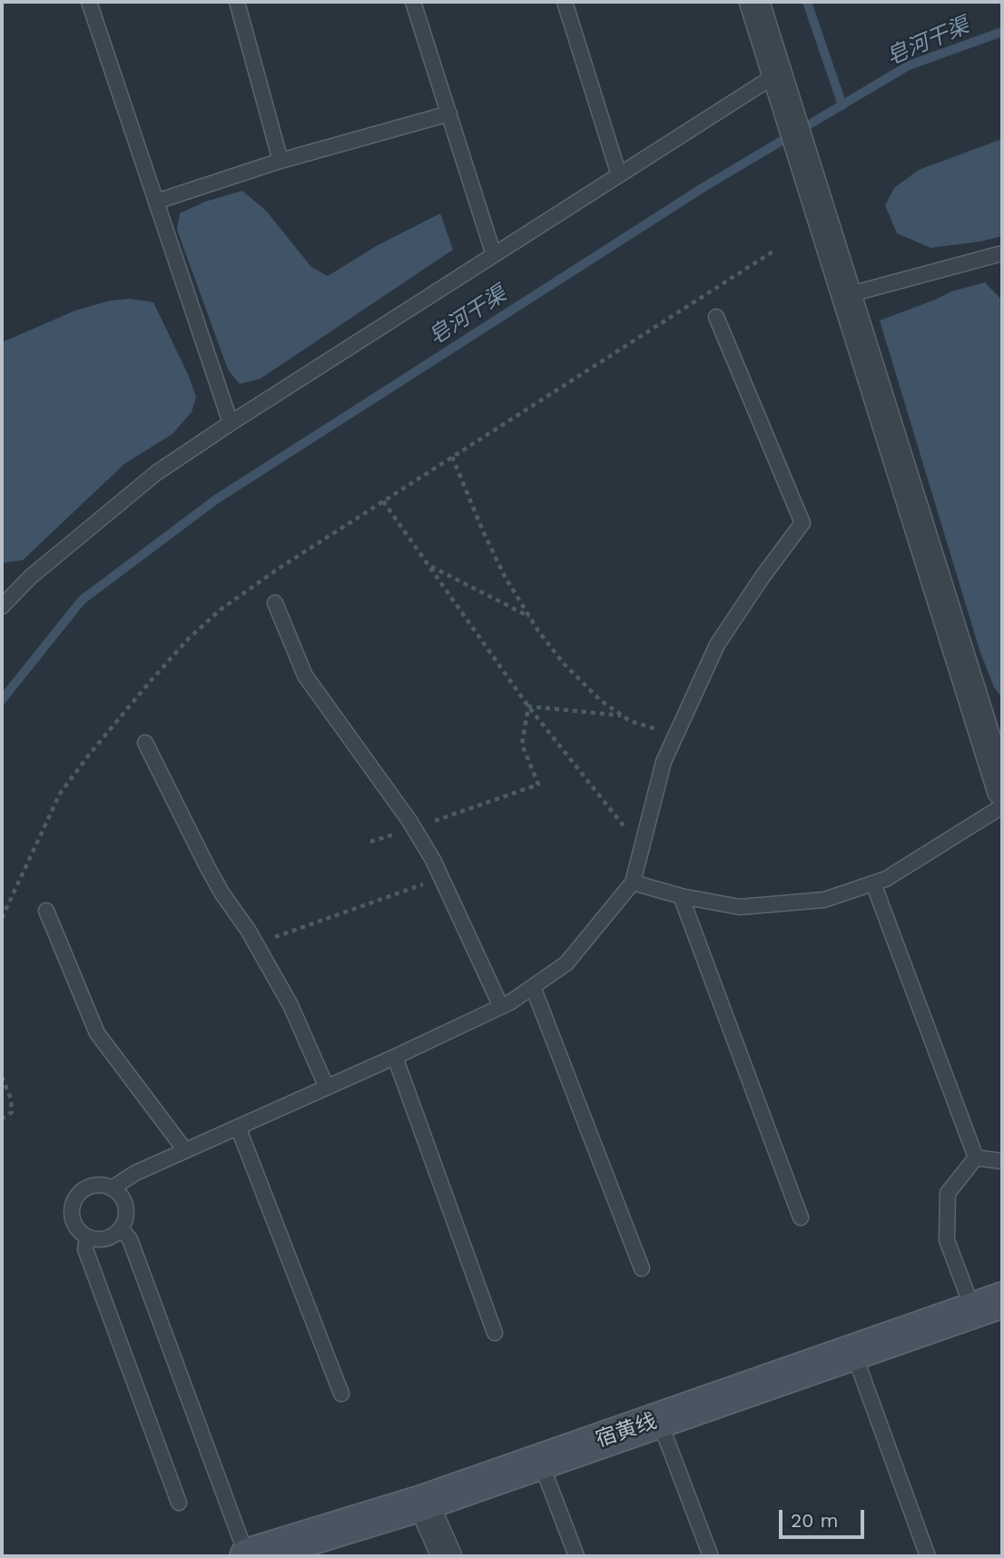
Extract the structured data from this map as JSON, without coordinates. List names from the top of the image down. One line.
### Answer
{"streets":{"main road":["宿黄线"]},"water":["皂河干渠"],"scale_bar":"20 m"}
